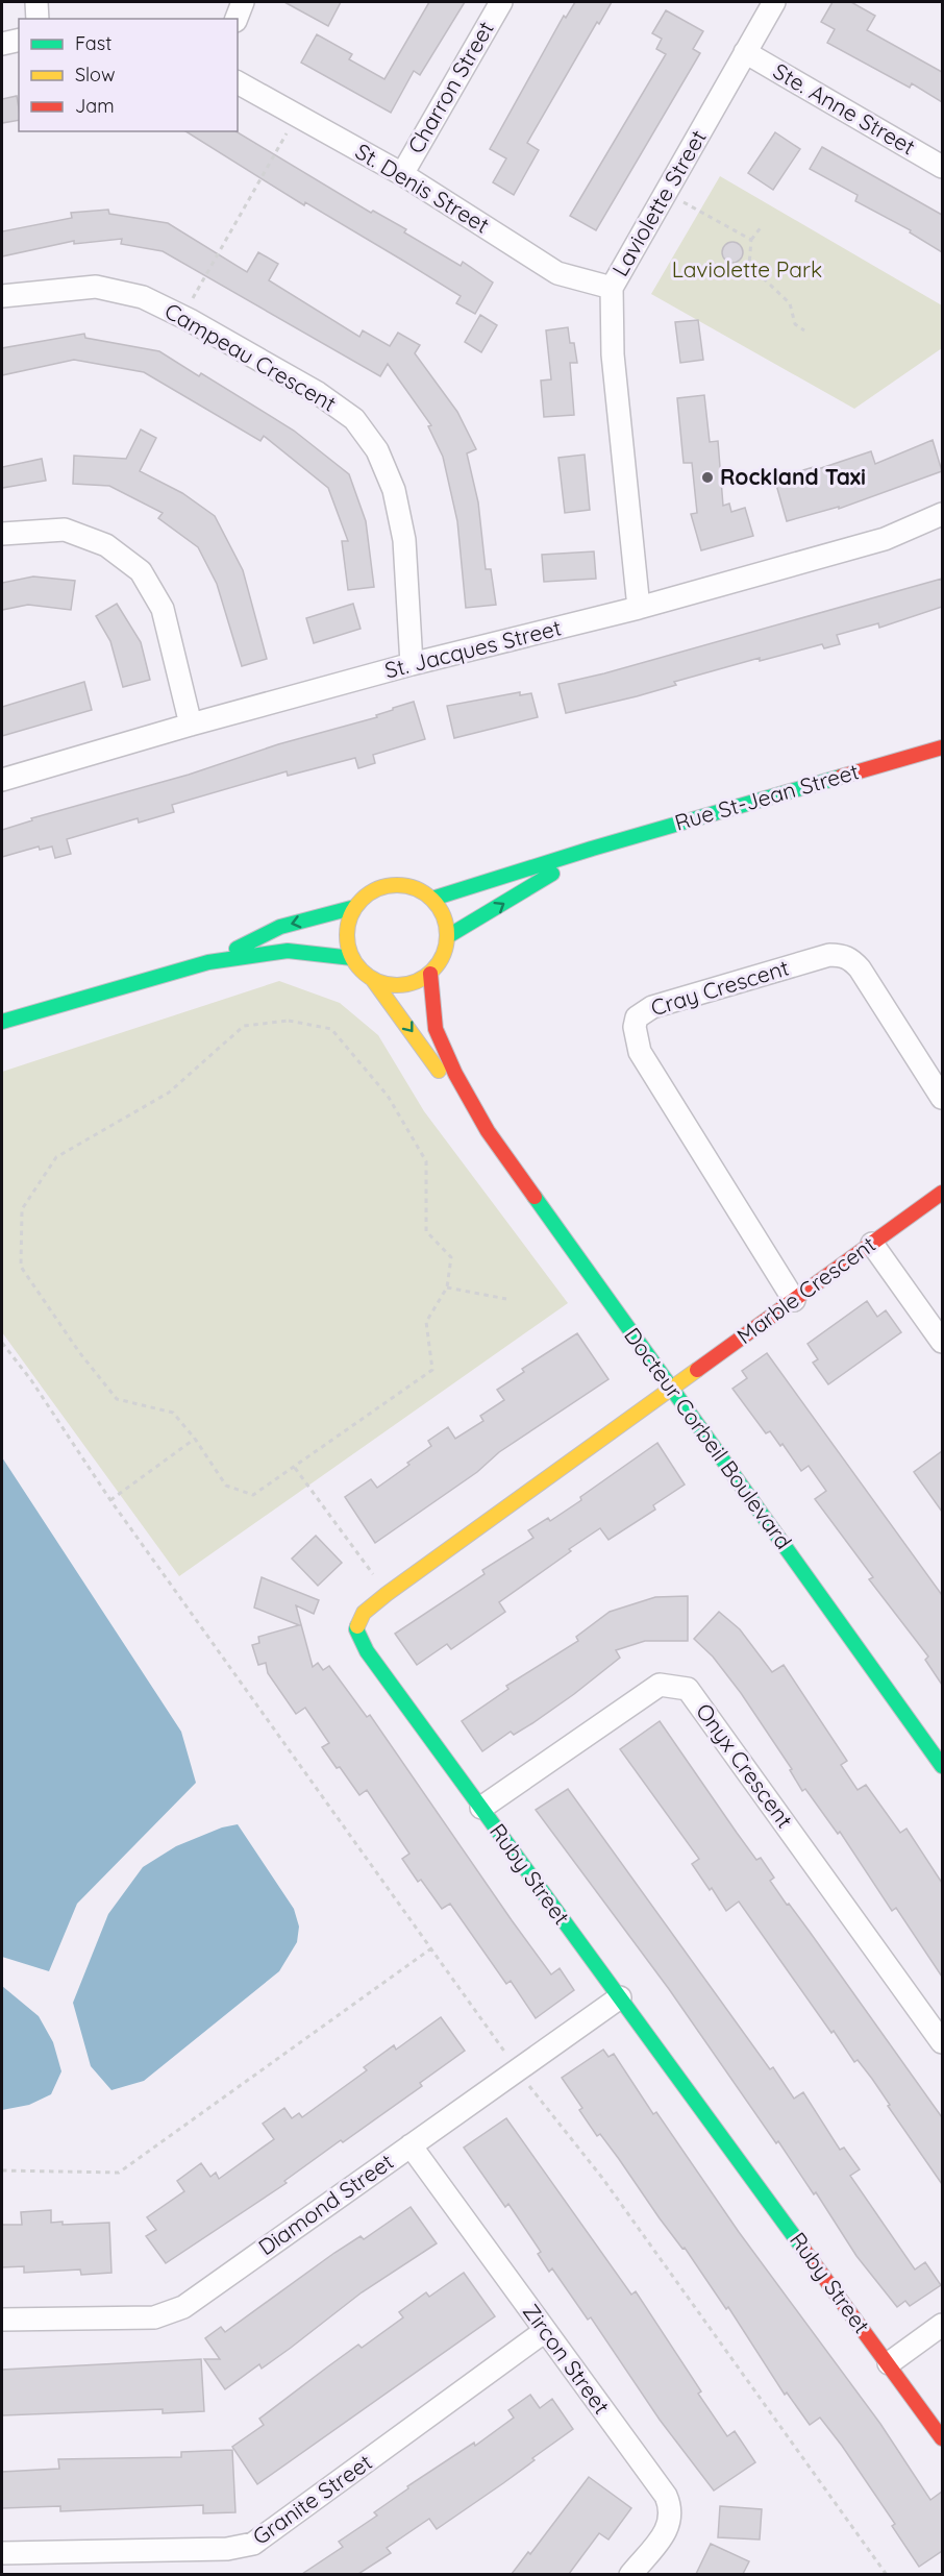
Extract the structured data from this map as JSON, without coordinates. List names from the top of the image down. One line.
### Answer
{"streets":{"street":["Charron Street","Ste. Anne Street","St. Denis Street","Laviolette Street","Campeau Crescent","St. Jacques Street","Rue St-Jean Street","Cray Crescent","Marble Crescent","Docteur Corbeil Boulevard","Onyx Crescent","Ruby Street","Diamond Street","Zircon Street","Granite Street"]},"crossings":[["Charron Street","St. Denis Street"],["Ste. Anne Street","Laviolette Street"],["St. Denis Street","Laviolette Street"],["Laviolette Street","St. Jacques Street"],["Campeau Crescent","St. Jacques Street"],["Rue St-Jean Street","Docteur Corbeil Boulevard"],["Cray Crescent","Marble Crescent"],["Marble Crescent","Docteur Corbeil Boulevard"],["Marble Crescent","Ruby Street"],["Docteur Corbeil Boulevard","Ruby Street"],["Onyx Crescent","Ruby Street"],["Ruby Street","Diamond Street"],["Diamond Street","Zircon Street"],["Zircon Street","Granite Street"]],"parks":["Laviolette Park"],"places":["Rockland Taxi"],"legend":["Fast","Slow","Jam"]}
